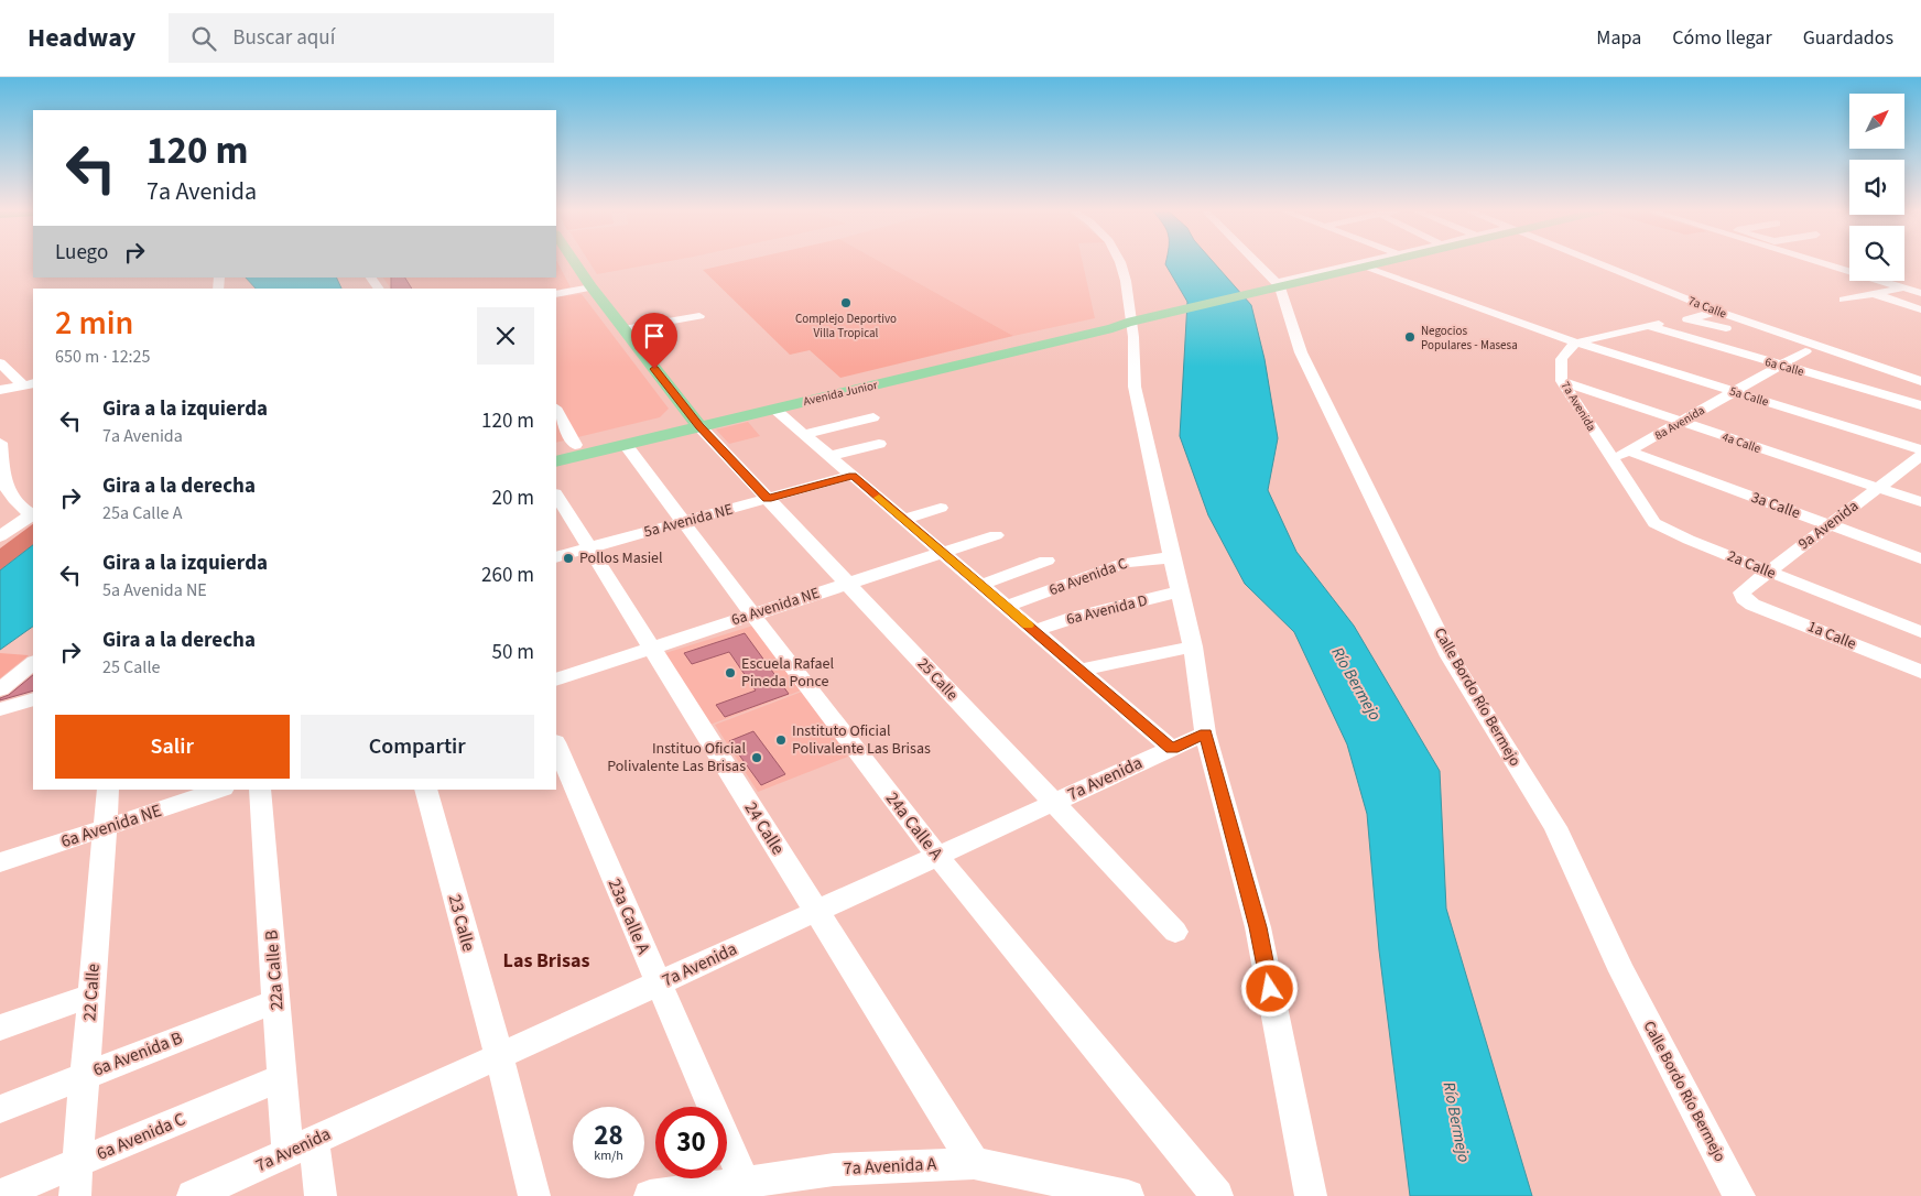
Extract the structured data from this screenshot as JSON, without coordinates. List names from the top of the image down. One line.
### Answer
{"streets":{"main road":["Avenida Junior"],"street":["7a Calle","6a Calle","5a Calle","7a Avenida","8a Avenida","4a Calle","3a Calle","5a Avenida NE","9a Avenida","2a Calle","6a Avenida C","6a Avenida NE","6a Avenida D","1a Calle","25 Calle","Calle Bordo Río Bermejo","24a Calle A","24 Calle","23a Calle A","23 Calle","22a Calle B","22 Calle","6a Avenida B","7a Avenida A"]},"crossings":[["6a Calle","5a Calle"],["6a Calle","7a Avenida"],["6a Calle","8a Avenida"],["Avenida Junior","5a Calle"],["Avenida Junior","25 Calle"],["Avenida Junior","Calle Bordo Río Bermejo"],["Avenida Junior","24a Calle A"],["5a Calle","7a Avenida"],["5a Calle","8a Avenida"],["7a Avenida","8a Avenida"],["7a Avenida","4a Calle"],["7a Avenida","2a Calle"],["7a Avenida","25 Calle"],["7a Avenida","24a Calle A"],["7a Avenida","24 Calle"],["7a Avenida","23a Calle A"],["7a Avenida","23 Calle"],["7a Avenida","22a Calle B"],["8a Avenida","4a Calle"],["8a Avenida","3a Calle"],["8a Avenida","2a Calle"],["4a Calle","9a Avenida"],["3a Calle","9a Avenida"],["5a Avenida NE","25 Calle"],["5a Avenida NE","24a Calle A"],["5a Avenida NE","24 Calle"],["9a Avenida","2a Calle"],["9a Avenida","1a Calle"],["6a Avenida C","22a Calle B"],["6a Avenida C","22 Calle"],["6a Avenida NE","25 Calle"],["6a Avenida NE","24a Calle A"],["6a Avenida NE","24 Calle"],["6a Avenida NE","22 Calle"],["24 Calle","7a Avenida A"],["23a Calle A","7a Avenida A"],["22a Calle B","6a Avenida B"],["22 Calle","6a Avenida B"]],"districts":["Las Brisas"],"water":["Río Bermejo"],"places":["Complejo Deportivo Villa Tropical","Negocios Populares - Masesa","Pollos Masiel","Escuela Rafael Pineda Ponce","Instituto Oficial Polivalente Las Brisas","Instituo Oficial Polivalente Las Brisas"],"north":"top right","page":{"header":"Headway","search":"Buscar aquí","nav":["Mapa","Cómo llegar","Guardados"],"turn":["120 m","7a Avenida"],"then":"Luego","heading":["2 min","650 m · 12:25"],"list":[{"name":"Gira a la izquierda","note":"7a Avenida","value":"120 m"},{"name":"Gira a la derecha","note":"25a Calle A","value":"20 m"},{"name":"Gira a la izquierda","note":"5a Avenida NE","value":"260 m"},{"name":"Gira a la derecha","note":"25 Calle","value":"50 m"}],"buttons":["Salir","Compartir"],"speed":"28 km/h","limit":"30"}}
